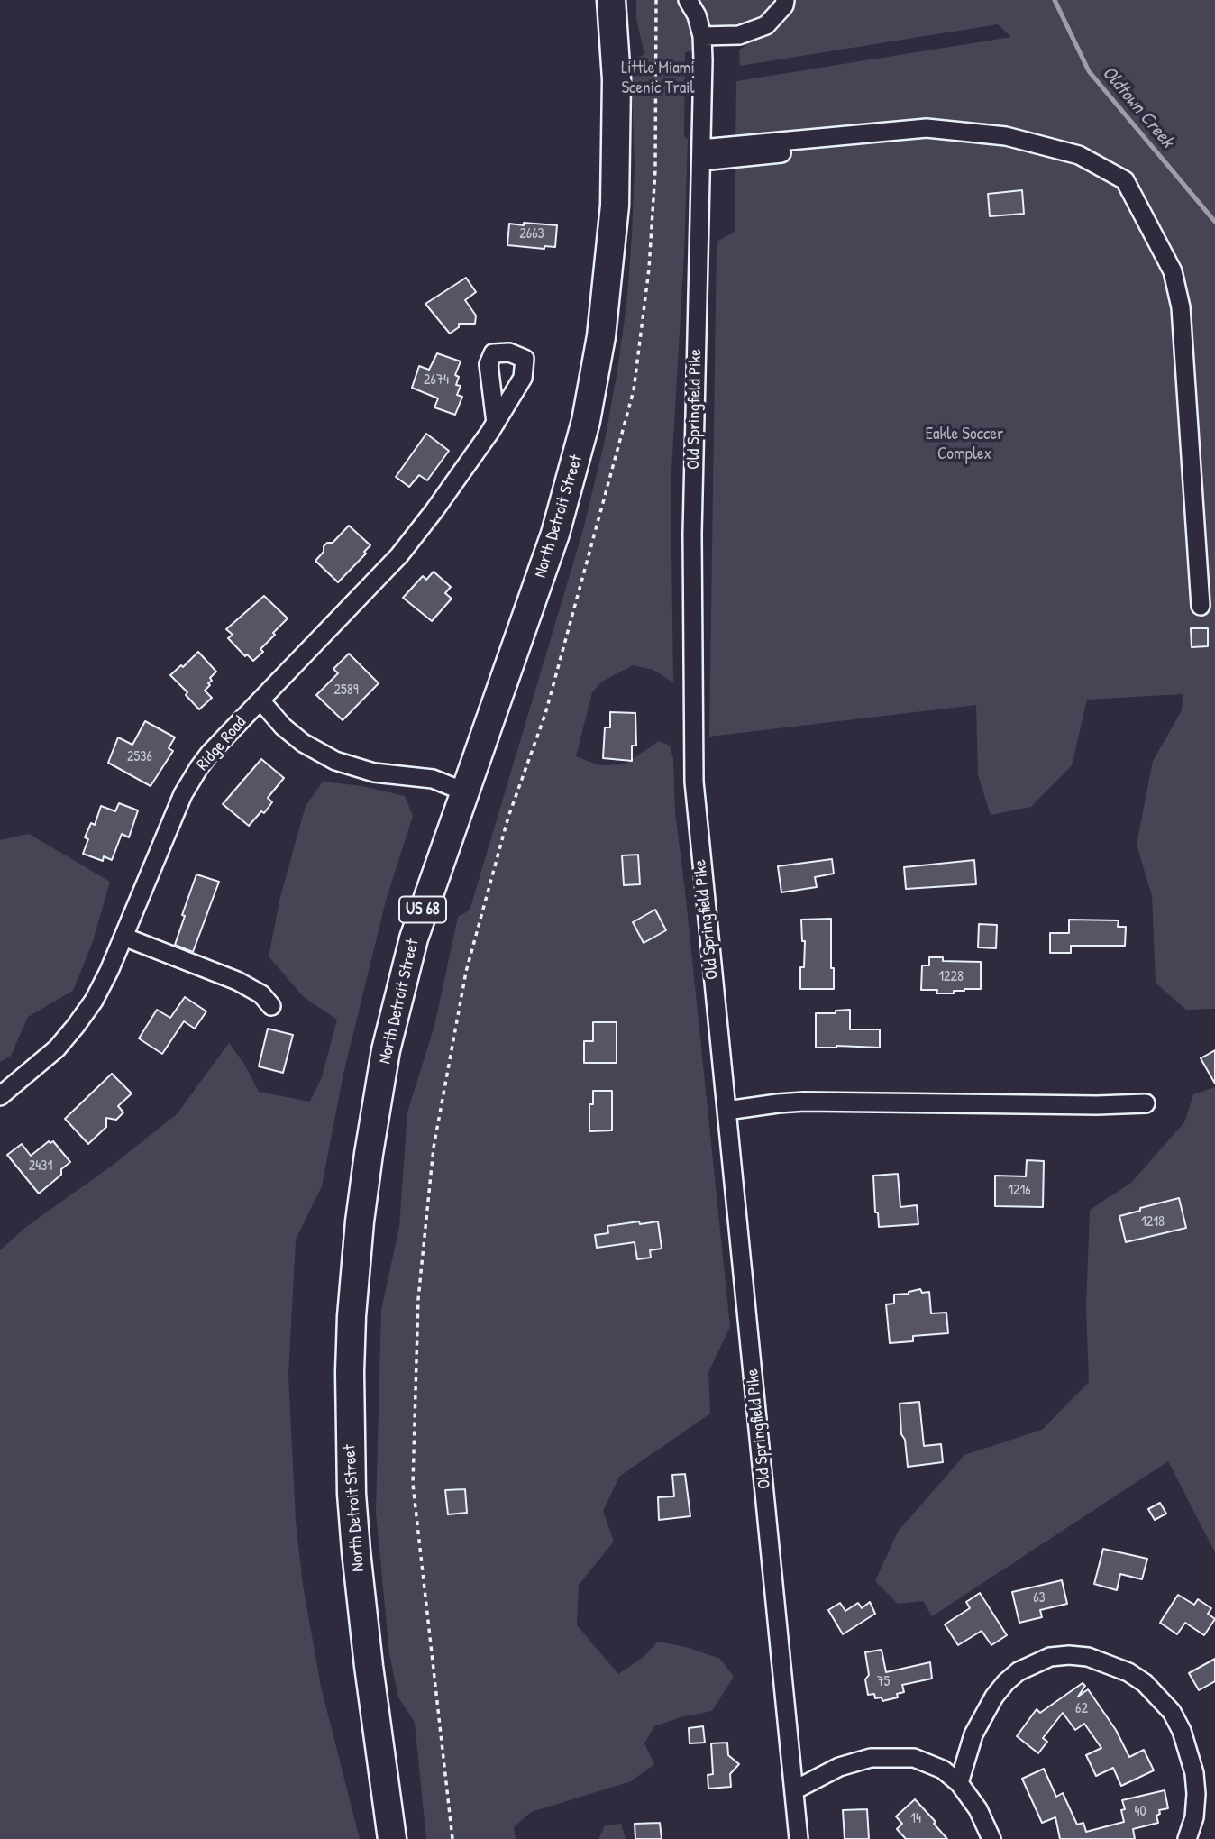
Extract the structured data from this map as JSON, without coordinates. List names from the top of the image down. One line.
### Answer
{"streets":{"highway":["North Detroit Street","US 68"],"street":["Old Springfield Pike","Ridge Road"]},"water":["Oldtown Creek"],"parks":["Little Miami Scenic Trail","Eakle Soccer Complex"],"house_numbers":["2663","2674","2589","2536","1228","2431","1216","1218","63","75","62","40","14"]}
